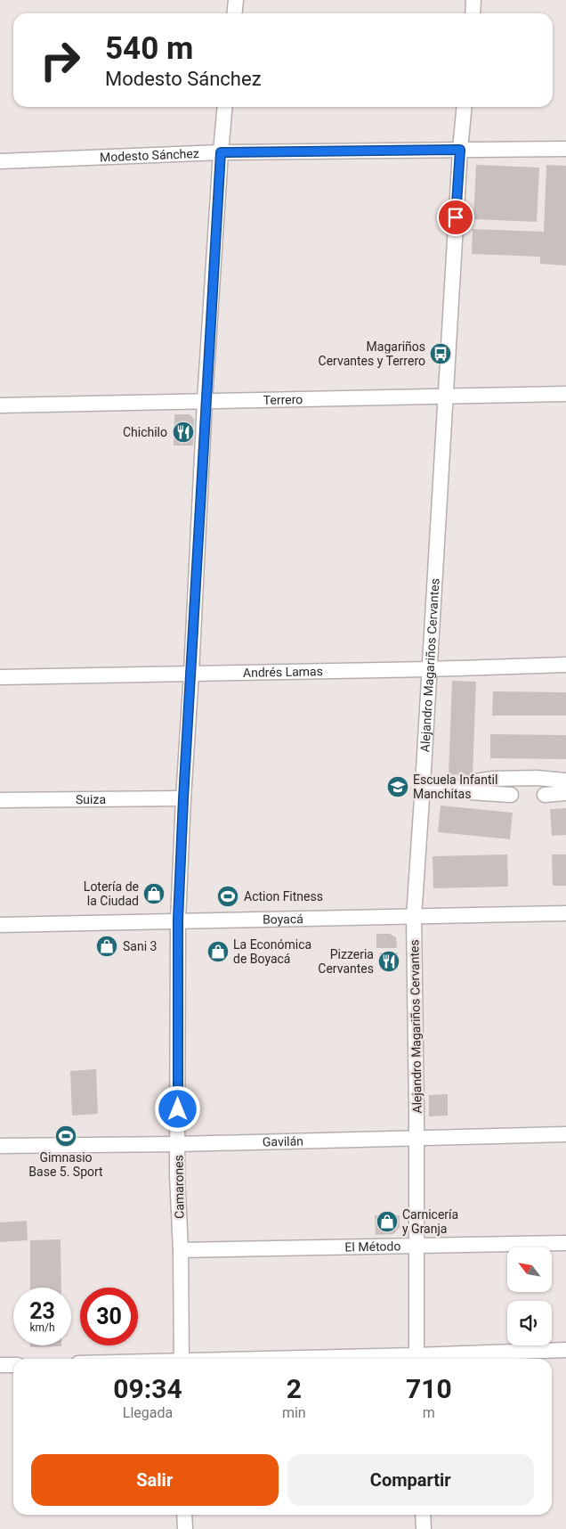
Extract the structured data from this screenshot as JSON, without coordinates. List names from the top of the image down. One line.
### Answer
{"streets":{"street":["Modesto Sánchez","Terrero","Alejandro Magariños Cervantes","Andrés Lamas","Suiza","Boyacá","Gavilán","Camarones","El Método"]},"crossings":[["Modesto Sánchez","Alejandro Magariños Cervantes"],["Modesto Sánchez","Camarones"],["Terrero","Alejandro Magariños Cervantes"],["Terrero","Camarones"],["Alejandro Magariños Cervantes","Andrés Lamas"],["Alejandro Magariños Cervantes","Boyacá"],["Alejandro Magariños Cervantes","Gavilán"],["Alejandro Magariños Cervantes","El Método"],["Andrés Lamas","Camarones"],["Suiza","Camarones"],["Boyacá","Camarones"],["Gavilán","Camarones"],["Camarones","El Método"]],"places":{"bus stop":["Magariños Cervantes y Terrero"],"restaurant":["Chichilo","Pizzeria Cervantes"],"school or university":["Escuela Infantil Manchitas"],"shop":["Lotería de la Ciudad","Sani 3","La Económica de Boyacá","Carnicería y Granja"],"sports":["Action Fitness","Gimnasio Base 5. Sport"]},"north":"top left","page":{"turn":["540 m","Modesto Sánchez"],"speed":"23 km/h","limit":"30","eta":["09:34","Llegada","2","min","710","m"],"buttons":["Salir","Compartir"]}}
